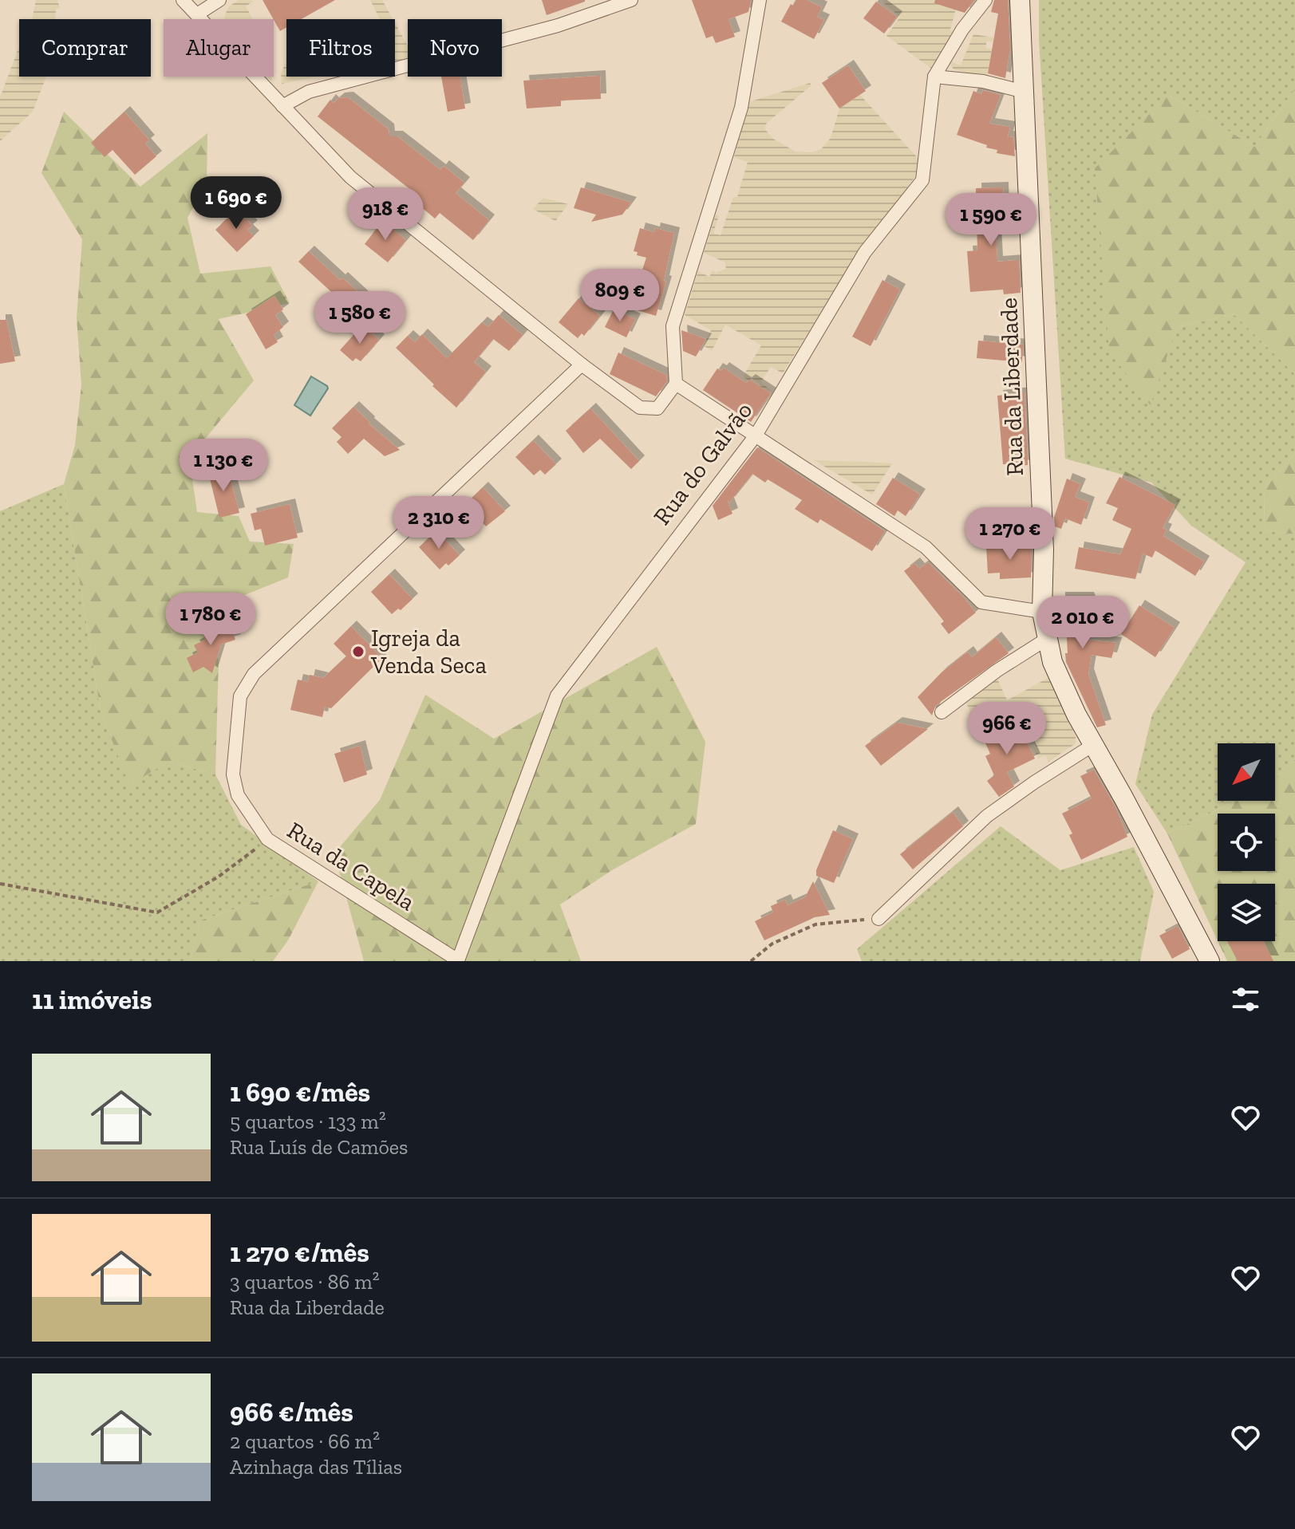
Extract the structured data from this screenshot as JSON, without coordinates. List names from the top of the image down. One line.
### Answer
{"streets":{"street":["Rua da Liberdade","Rua do Galvão","Rua da Capela"]},"crossings":[["Rua do Galvão","Rua da Capela"]],"places":["Igreja da Venda Seca"],"north":"bottom left","page":{"chip":["Comprar","Alugar","Filtros","Novo"],"price":["1 690 €","918 €","1 590 €","809 €","1 580 €","1 130 €","2 310 €","1 270 €","1 780 €","2 010 €","966 €"],"heading":"11 imóveis","list":[{"name":"1 690 €/mês","note":"5 quartos · 133 m² · Rua Luís de Camões"},{"name":"1 270 €/mês","note":"3 quartos · 86 m² · Rua da Liberdade"},{"name":"966 €/mês","note":"2 quartos · 66 m² · Azinhaga das Tílias"}]}}
